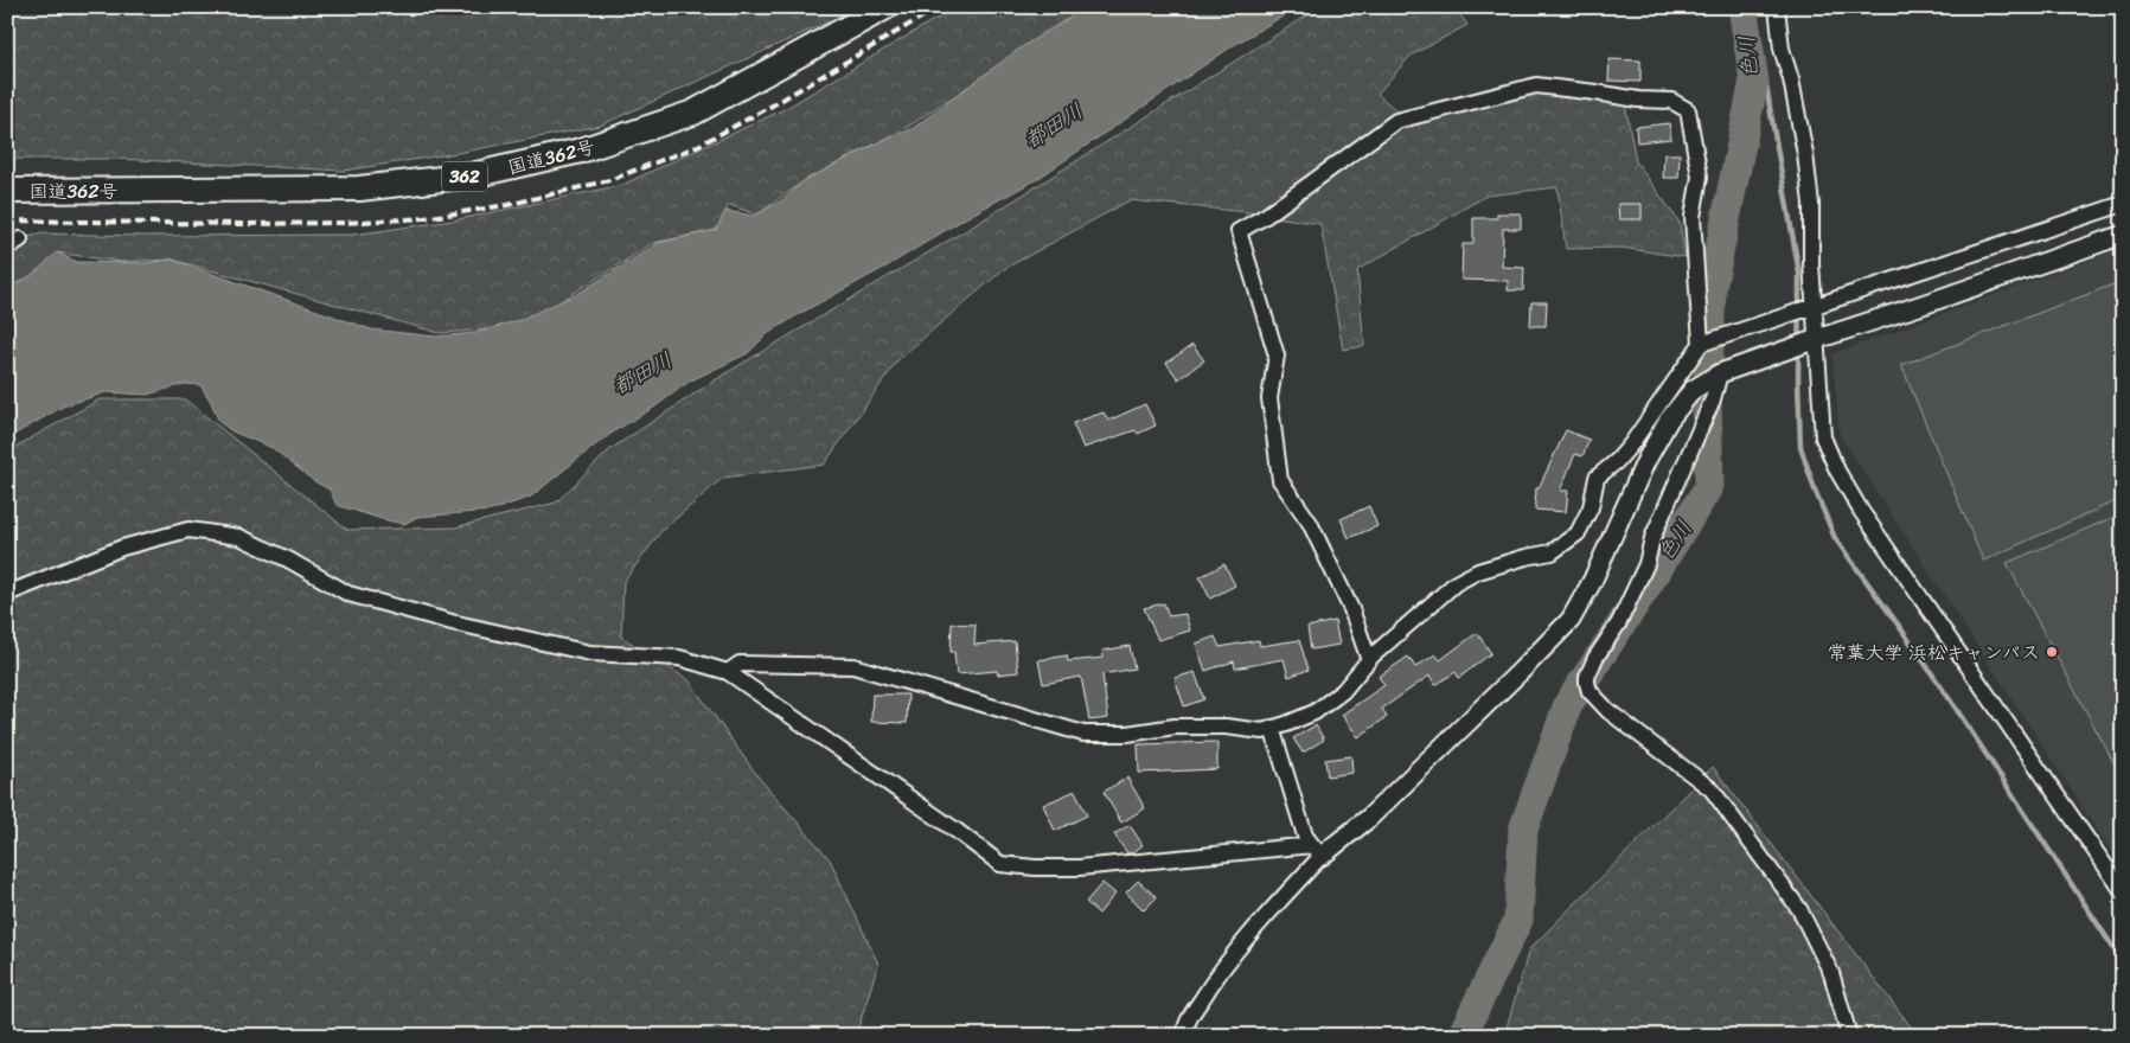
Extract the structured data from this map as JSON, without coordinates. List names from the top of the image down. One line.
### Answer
{"streets":{"highway":["国道362号","362"]},"water":["色川","都田川"],"places":["常葉大学 浜松キャンパス"]}
